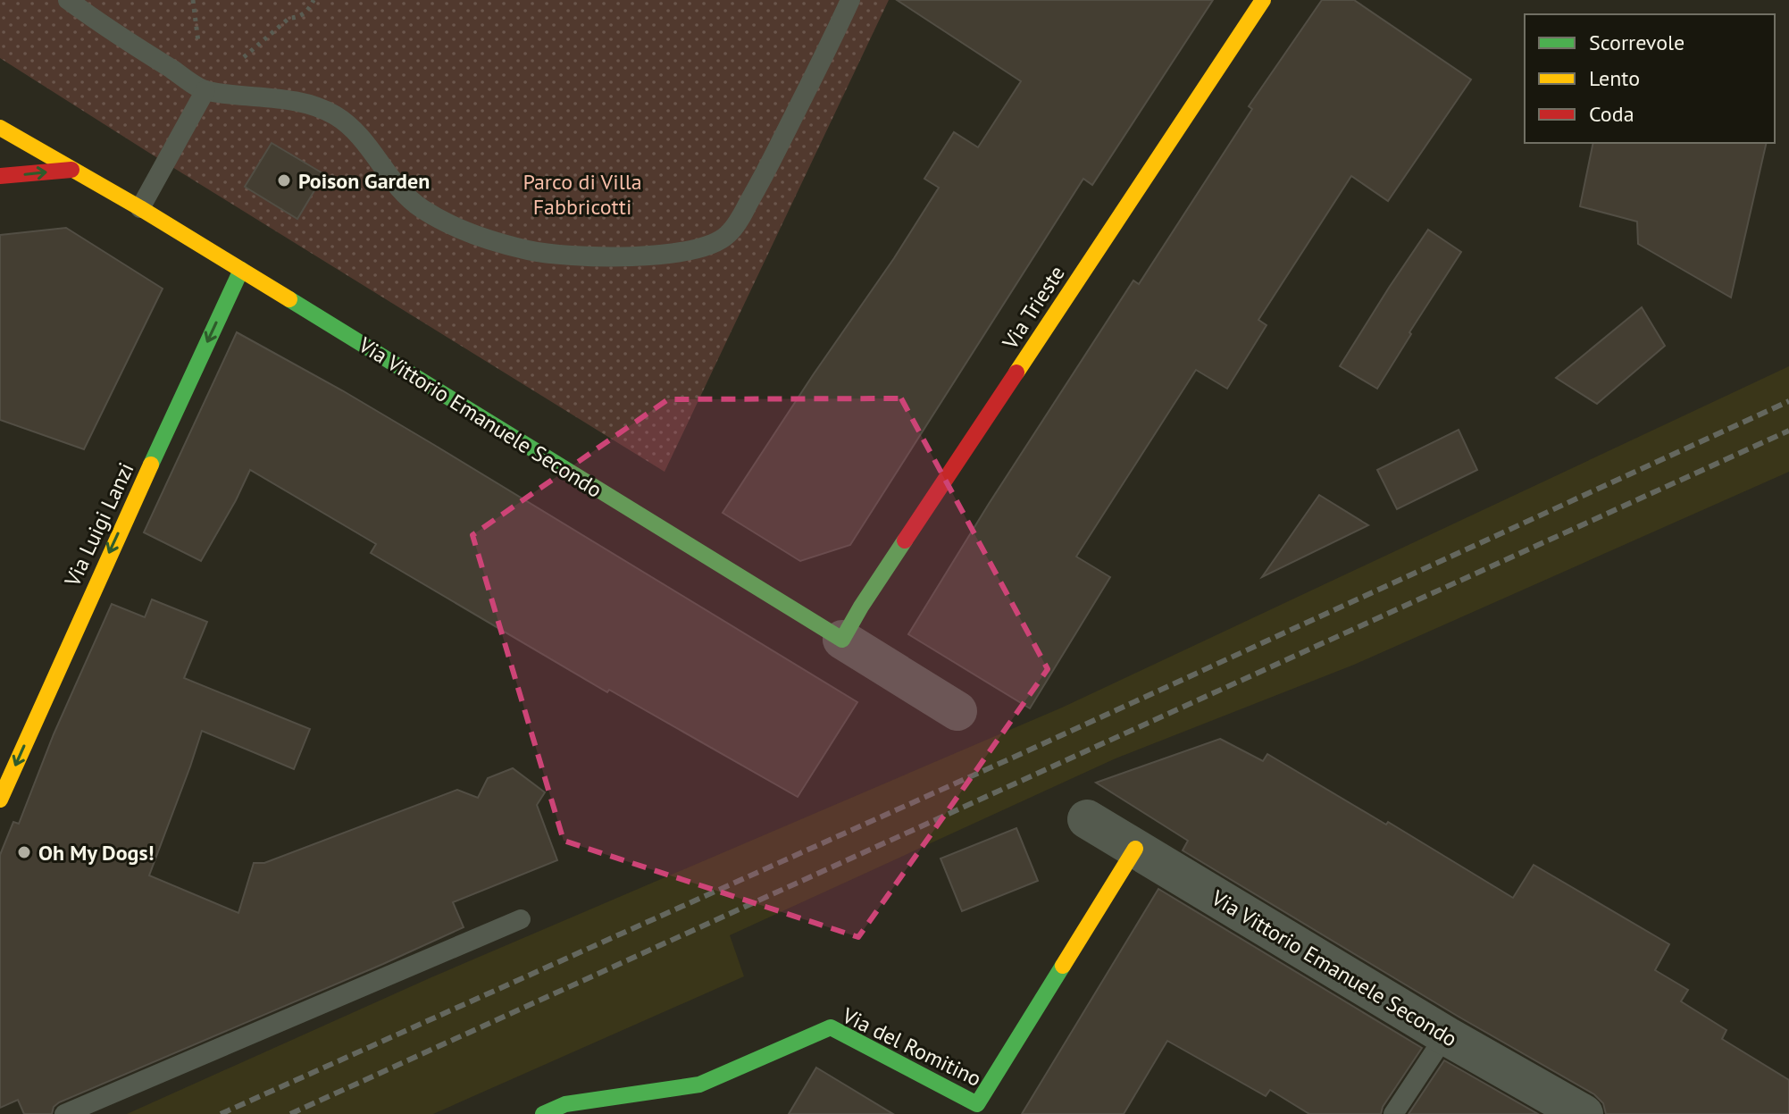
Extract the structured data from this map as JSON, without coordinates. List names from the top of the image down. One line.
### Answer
{"streets":{"street":["Via Trieste","Via Vittorio Emanuele Secondo","Via Luigi Lanzi","Via del Romitino"]},"crossings":[["Via Trieste","Via Vittorio Emanuele Secondo"],["Via Vittorio Emanuele Secondo","Via Luigi Lanzi"],["Via Vittorio Emanuele Secondo","Via del Romitino"]],"one_way":["Via Luigi Lanzi"],"parks":["Parco di Villa Fabbricotti"],"places":["Poison Garden","Oh My Dogs!"],"legend":["Scorrevole","Lento","Coda"]}
